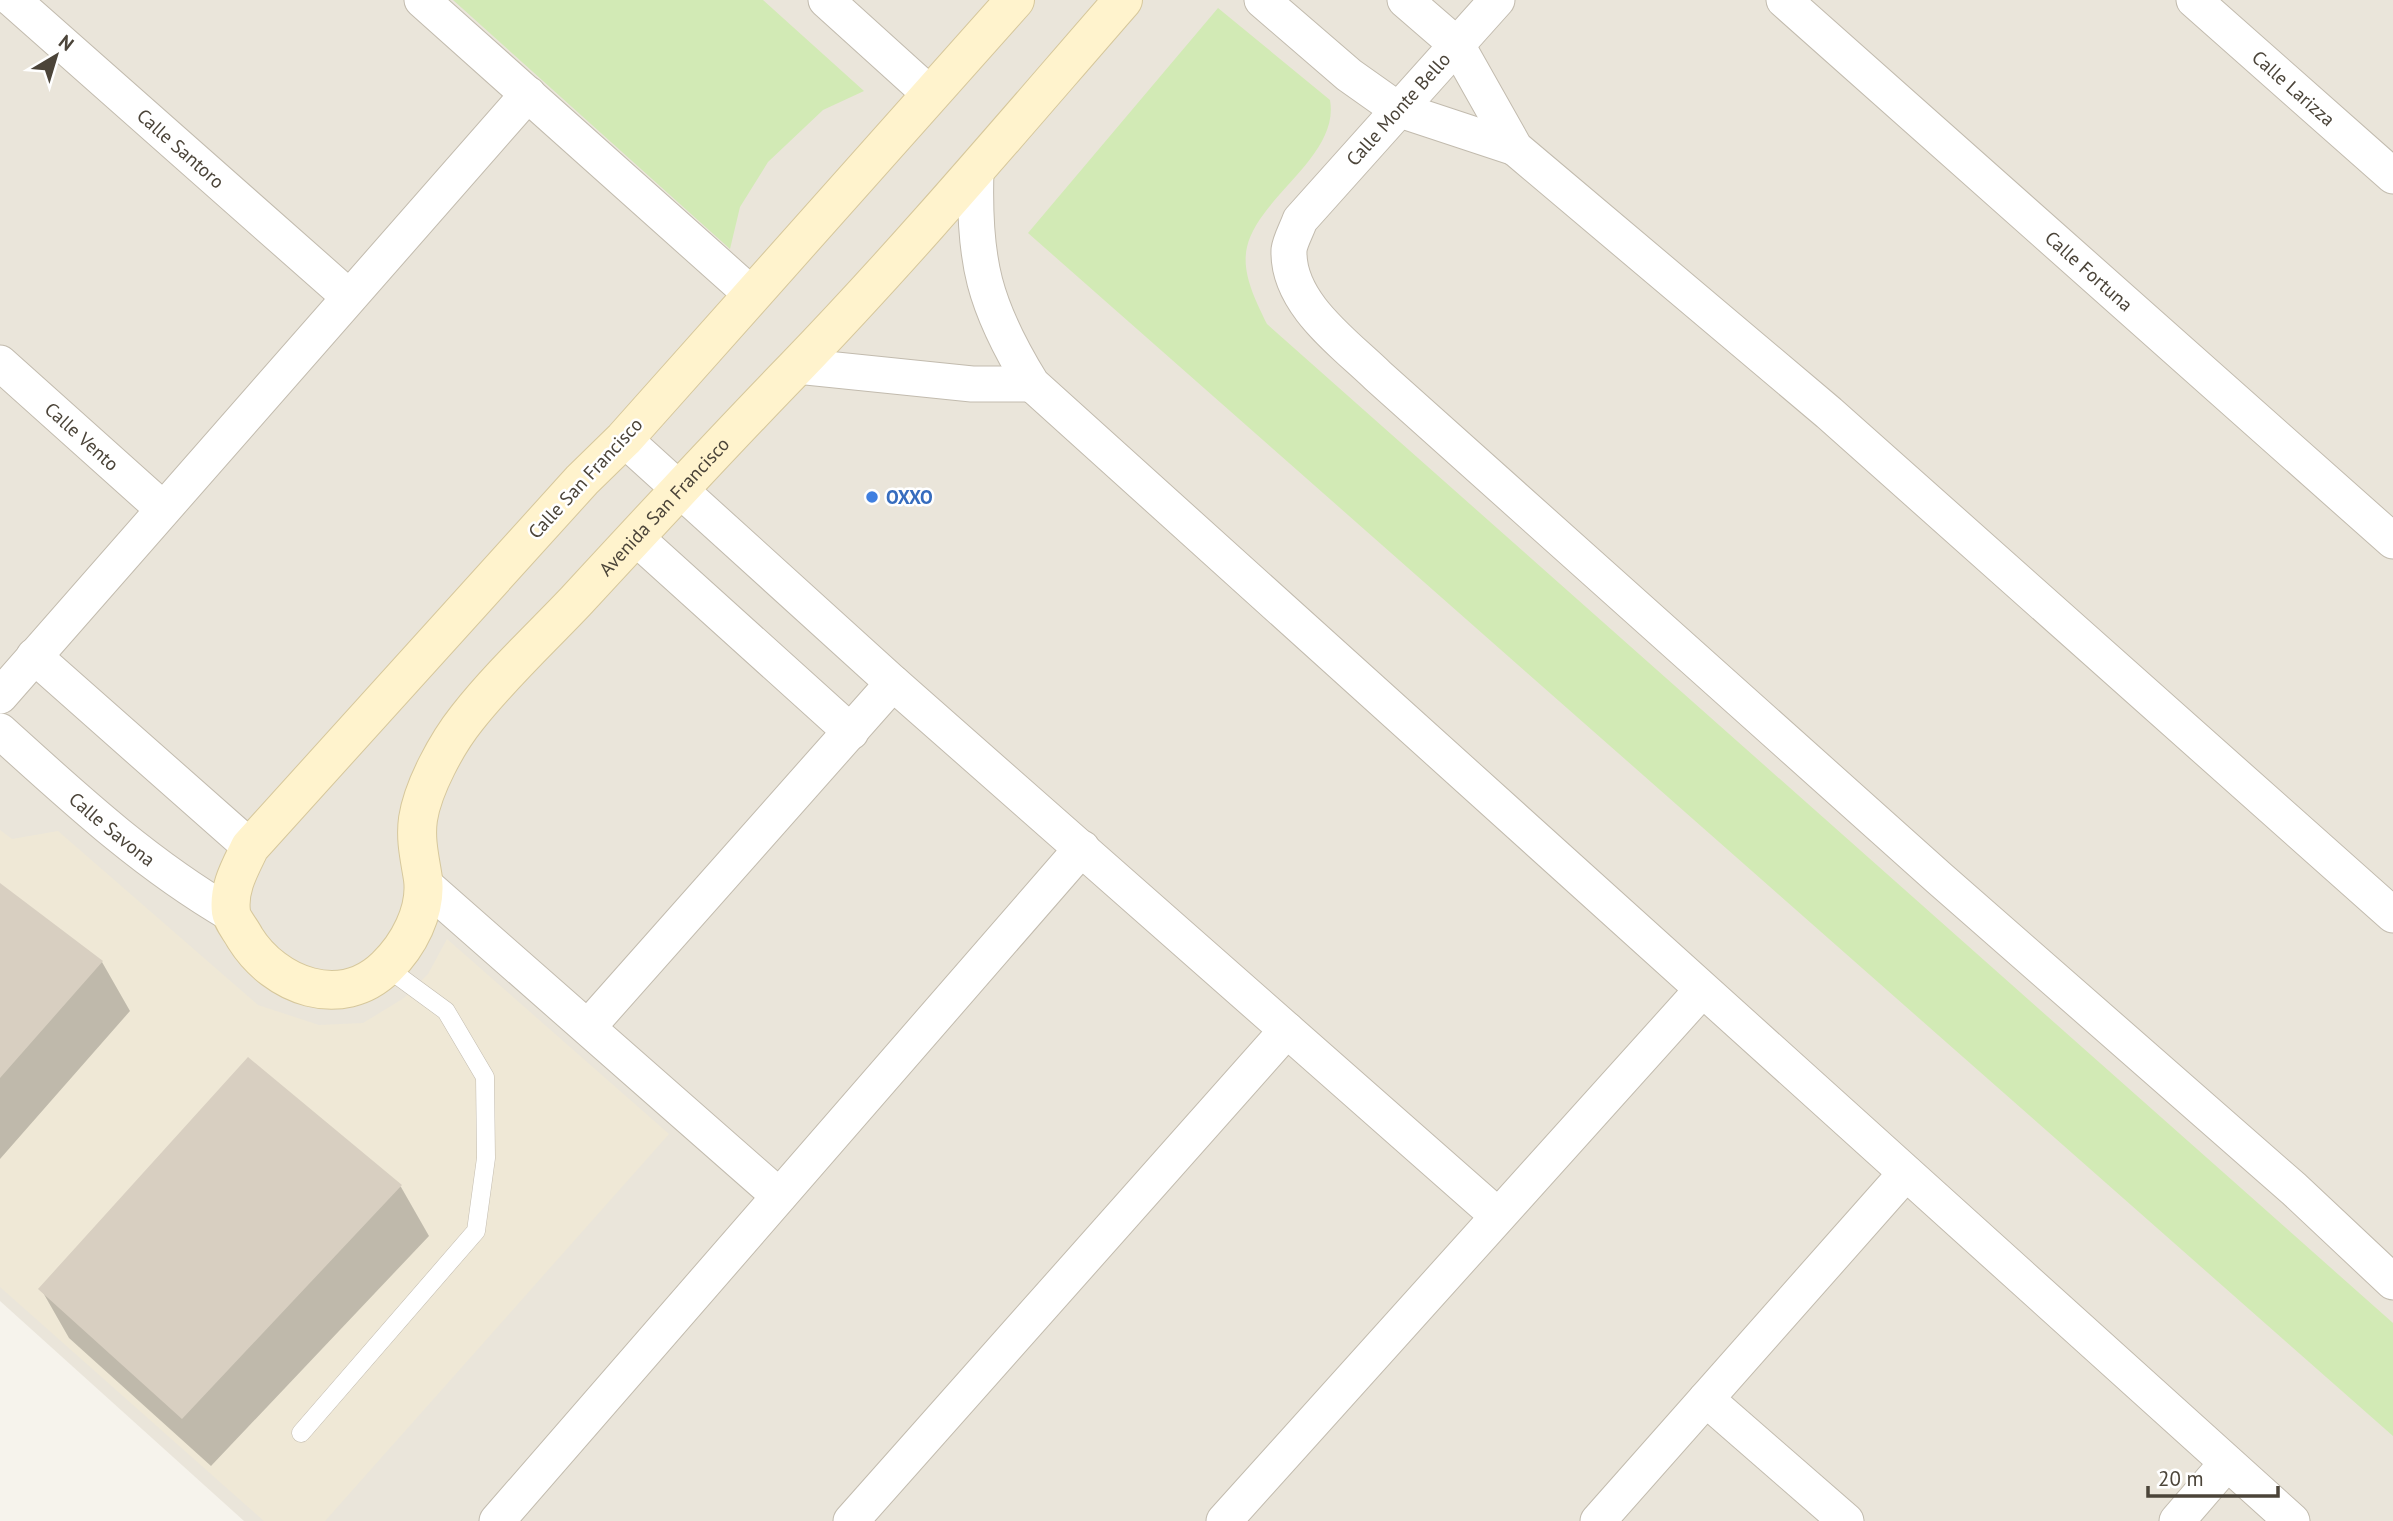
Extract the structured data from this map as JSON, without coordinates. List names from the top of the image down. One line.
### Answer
{"streets":{"street":["Calle Larizza","Calle Monte Bello","Calle Santoro","Calle Fortuna","Calle Vento","Calle San Francisco","Avenida San Francisco","Calle Savona"]},"crossings":[["Calle San Francisco","Avenida San Francisco"],["Calle San Francisco","Calle Savona"],["Avenida San Francisco","Calle Savona"]],"places":["OXXO"],"scale_bar":"20 m","north":"top right"}
